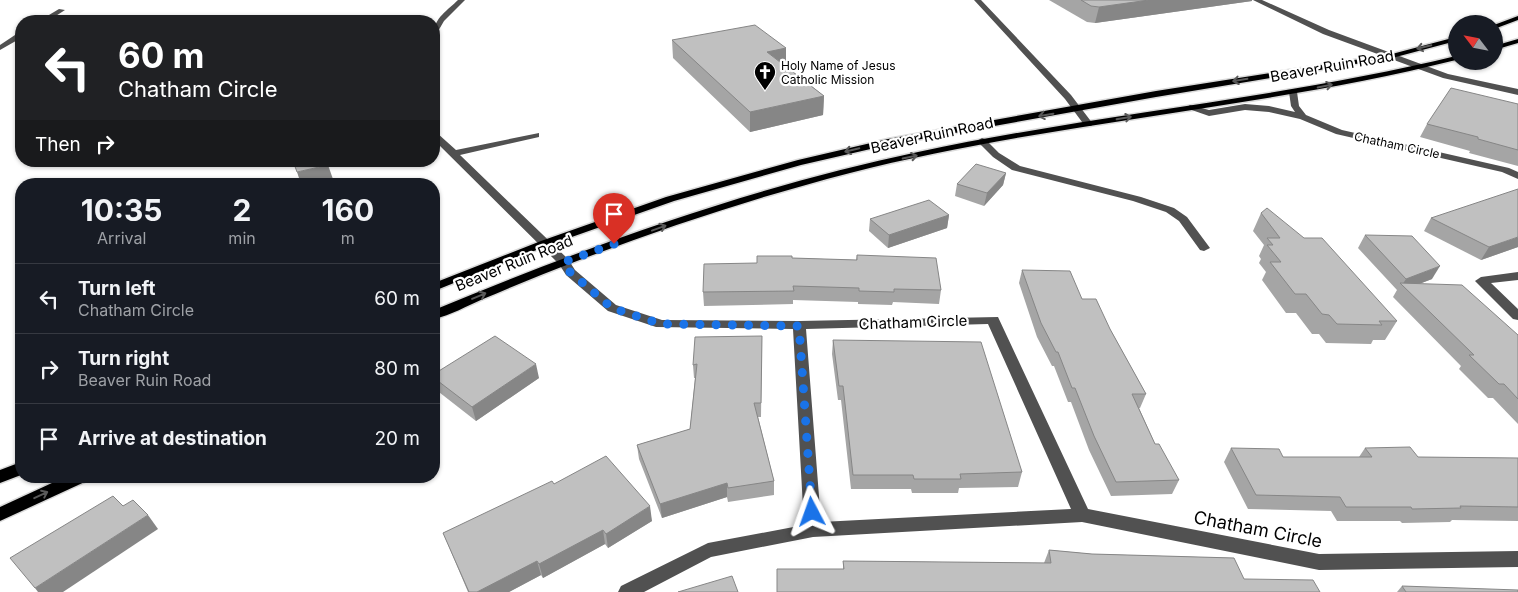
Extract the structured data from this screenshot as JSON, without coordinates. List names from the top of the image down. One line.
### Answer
{"streets":{"main road":["Beaver Ruin Road"],"street":["Chatham Circle"]},"crossings":[["Beaver Ruin Road","Chatham Circle"]],"places":{"church":["Holy Name of Jesus Catholic Mission"]},"north":"top left","page":{"turn":["60 m","Chatham Circle"],"then":"Then","eta":["10:35","Arrival","2","min","160","m"],"list":[{"name":"Turn left","note":"Chatham Circle","value":"60 m"},{"name":"Turn right","note":"Beaver Ruin Road","value":"80 m"},{"name":"Arrive at destination","value":"20 m"}]}}
